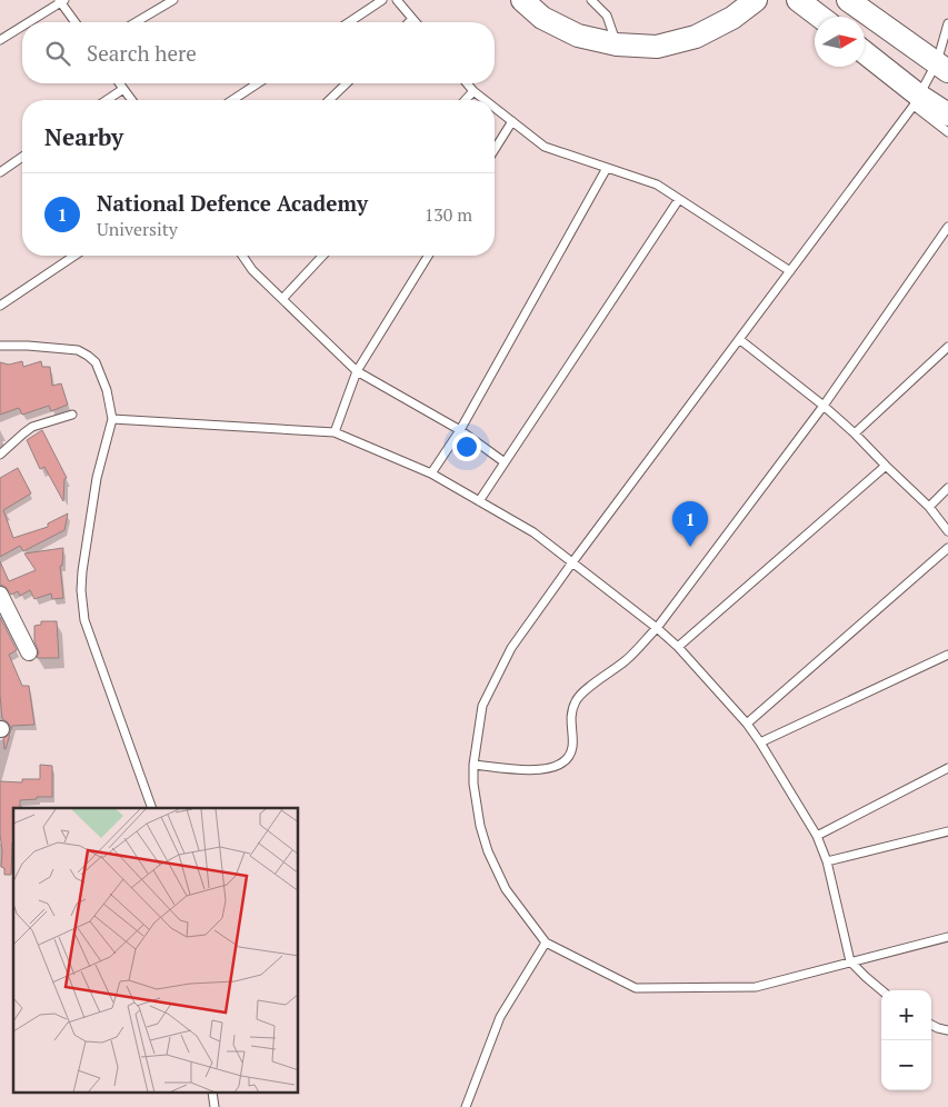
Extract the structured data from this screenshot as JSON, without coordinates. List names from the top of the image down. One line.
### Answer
{"north":"right","page":{"search":"Search here","heading":"Nearby","list":[{"mark":"1","name":"National Defence Academy","note":"University","value":"130 m"}],"pins":"1","map_buttons":["+","−"]}}
